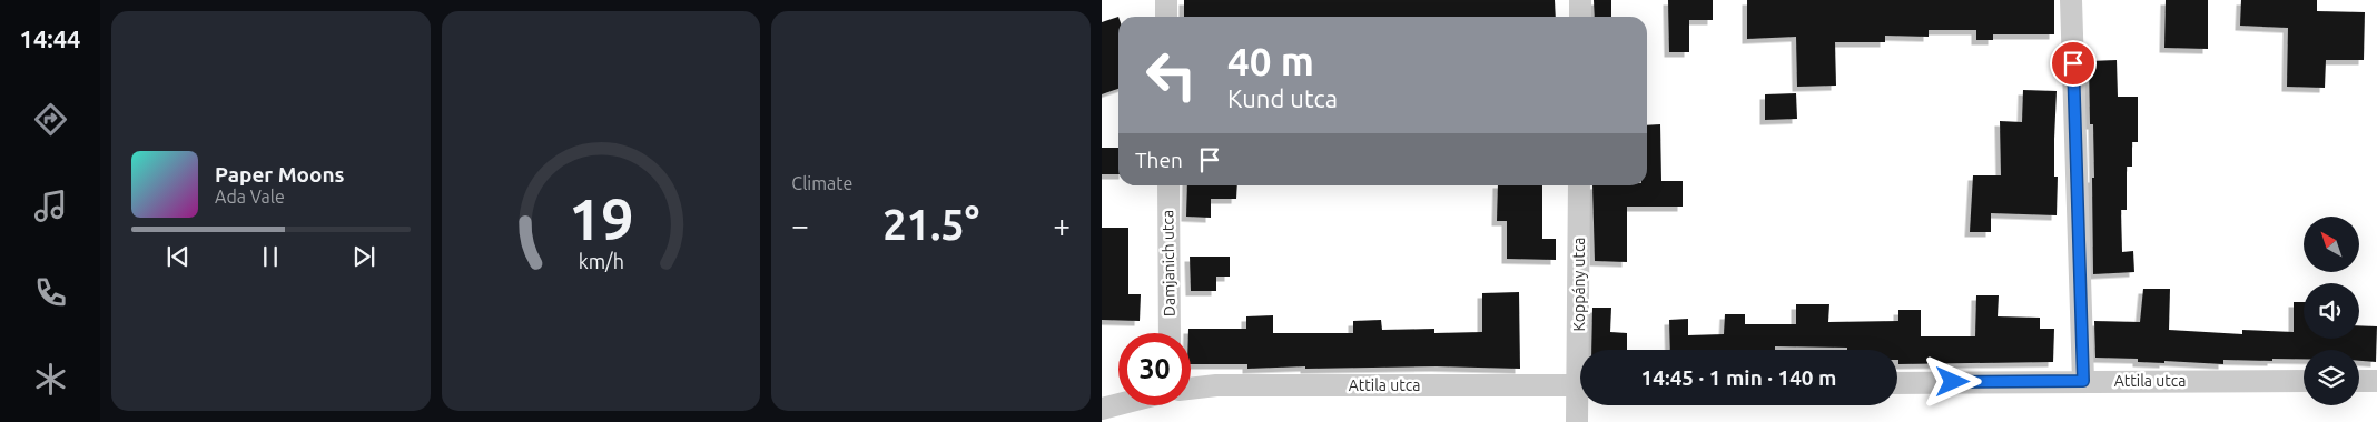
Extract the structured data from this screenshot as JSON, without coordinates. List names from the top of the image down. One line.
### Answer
{"streets":{"street":["Damjanich utca","Koppány utca","Attila utca"]},"north":"top left","page":{"tabs":"14:44","tile":"Climate","turn":["40 m","Kund utca"],"then":"Then","song":["Paper Moons","Ada Vale"],"heat":["−","21.5°","+"],"limit":"30","trip":"14:45 · 1 min · 140 m","gauge":["19","km/h"]}}
